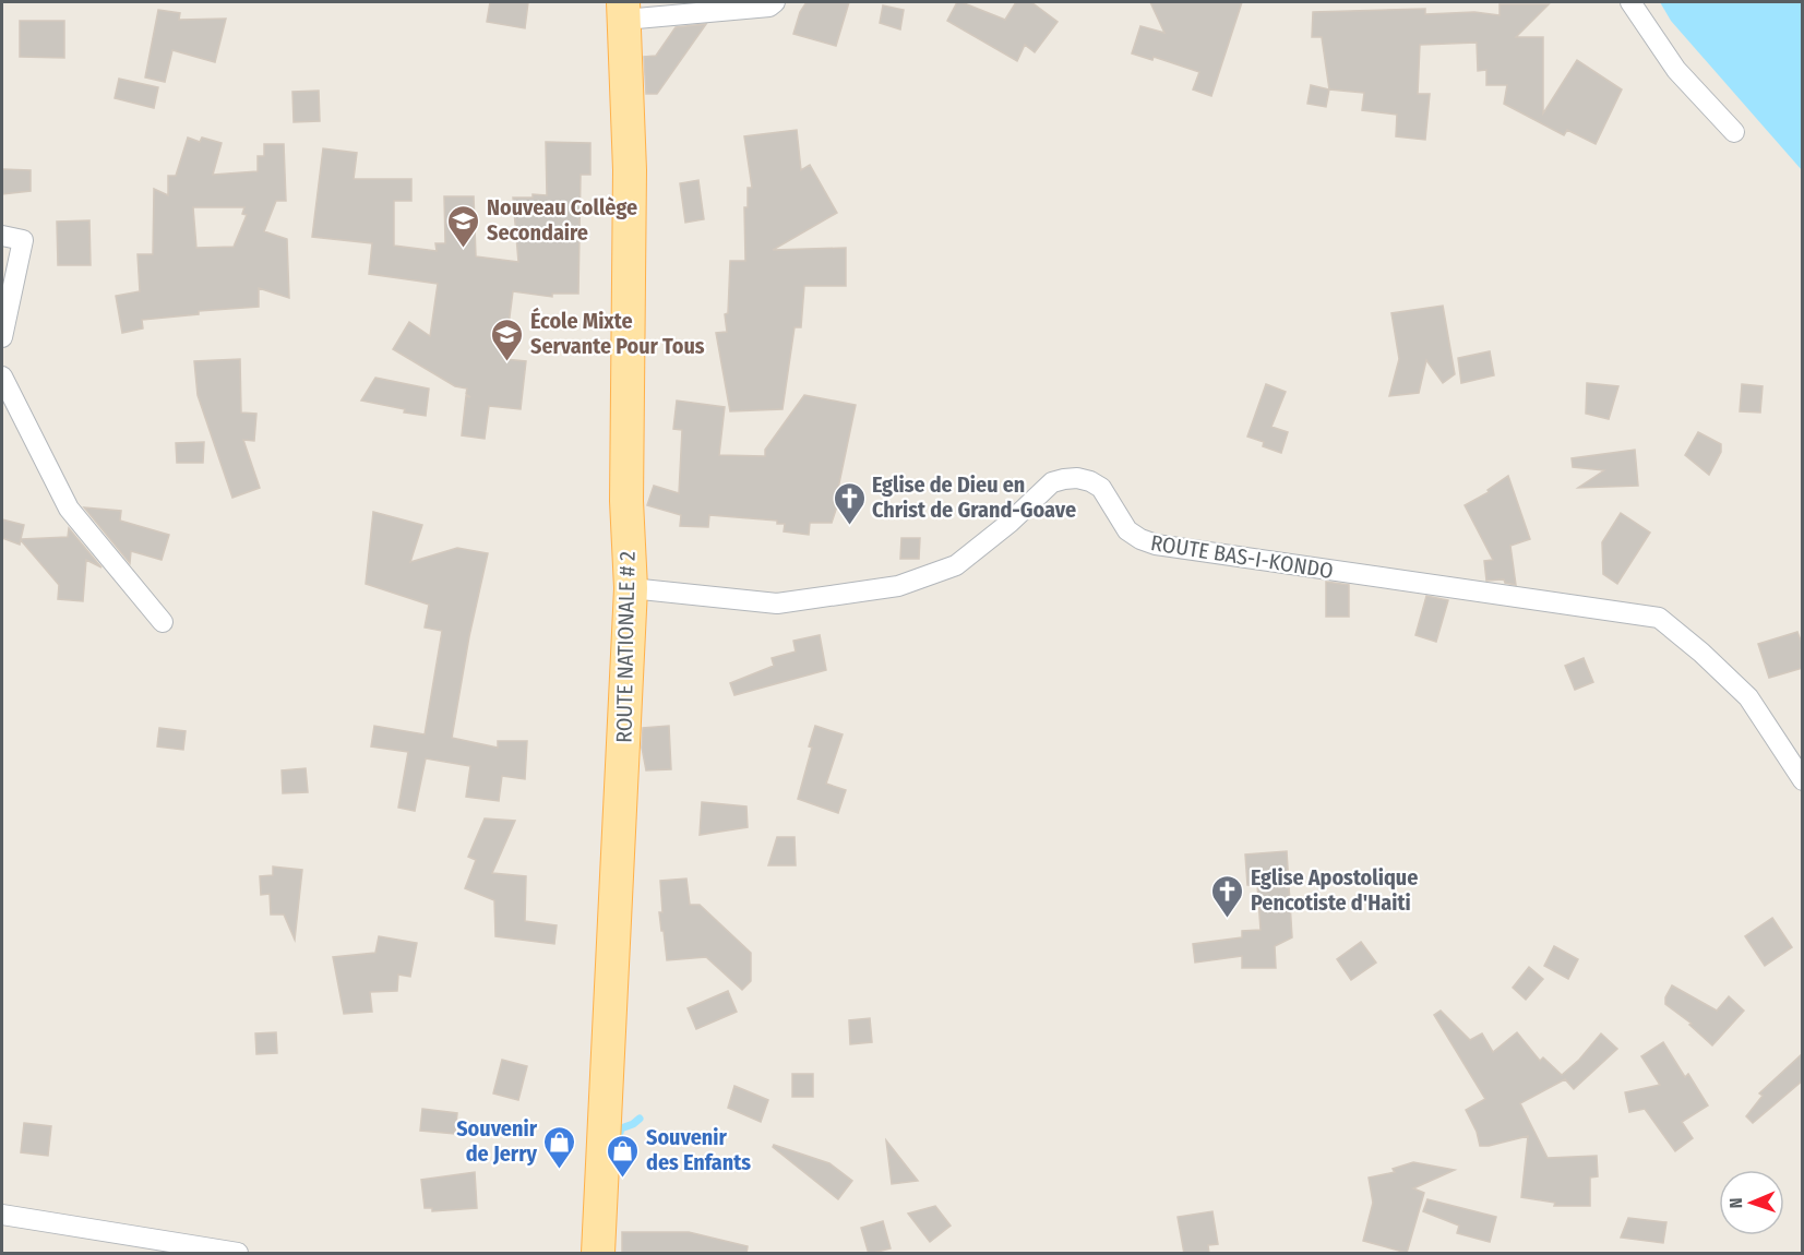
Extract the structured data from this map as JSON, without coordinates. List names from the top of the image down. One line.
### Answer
{"streets":{"main road":["ROUTE NATIONALE # 2"],"street":["ROUTE BAS-I-KONDO"]},"crossings":[["ROUTE BAS-I-KONDO","ROUTE NATIONALE # 2"]],"places":{"school or university":["Nouveau Collège Secondaire","École Mixte Servante Pour Tous"],"church":["Eglise de Dieu en Christ de Grand-Goave","Eglise Apostolique Pencotiste d'Haiti"],"shop":["Souvenir de Jerry","Souvenir des Enfants"]},"north":"left"}
